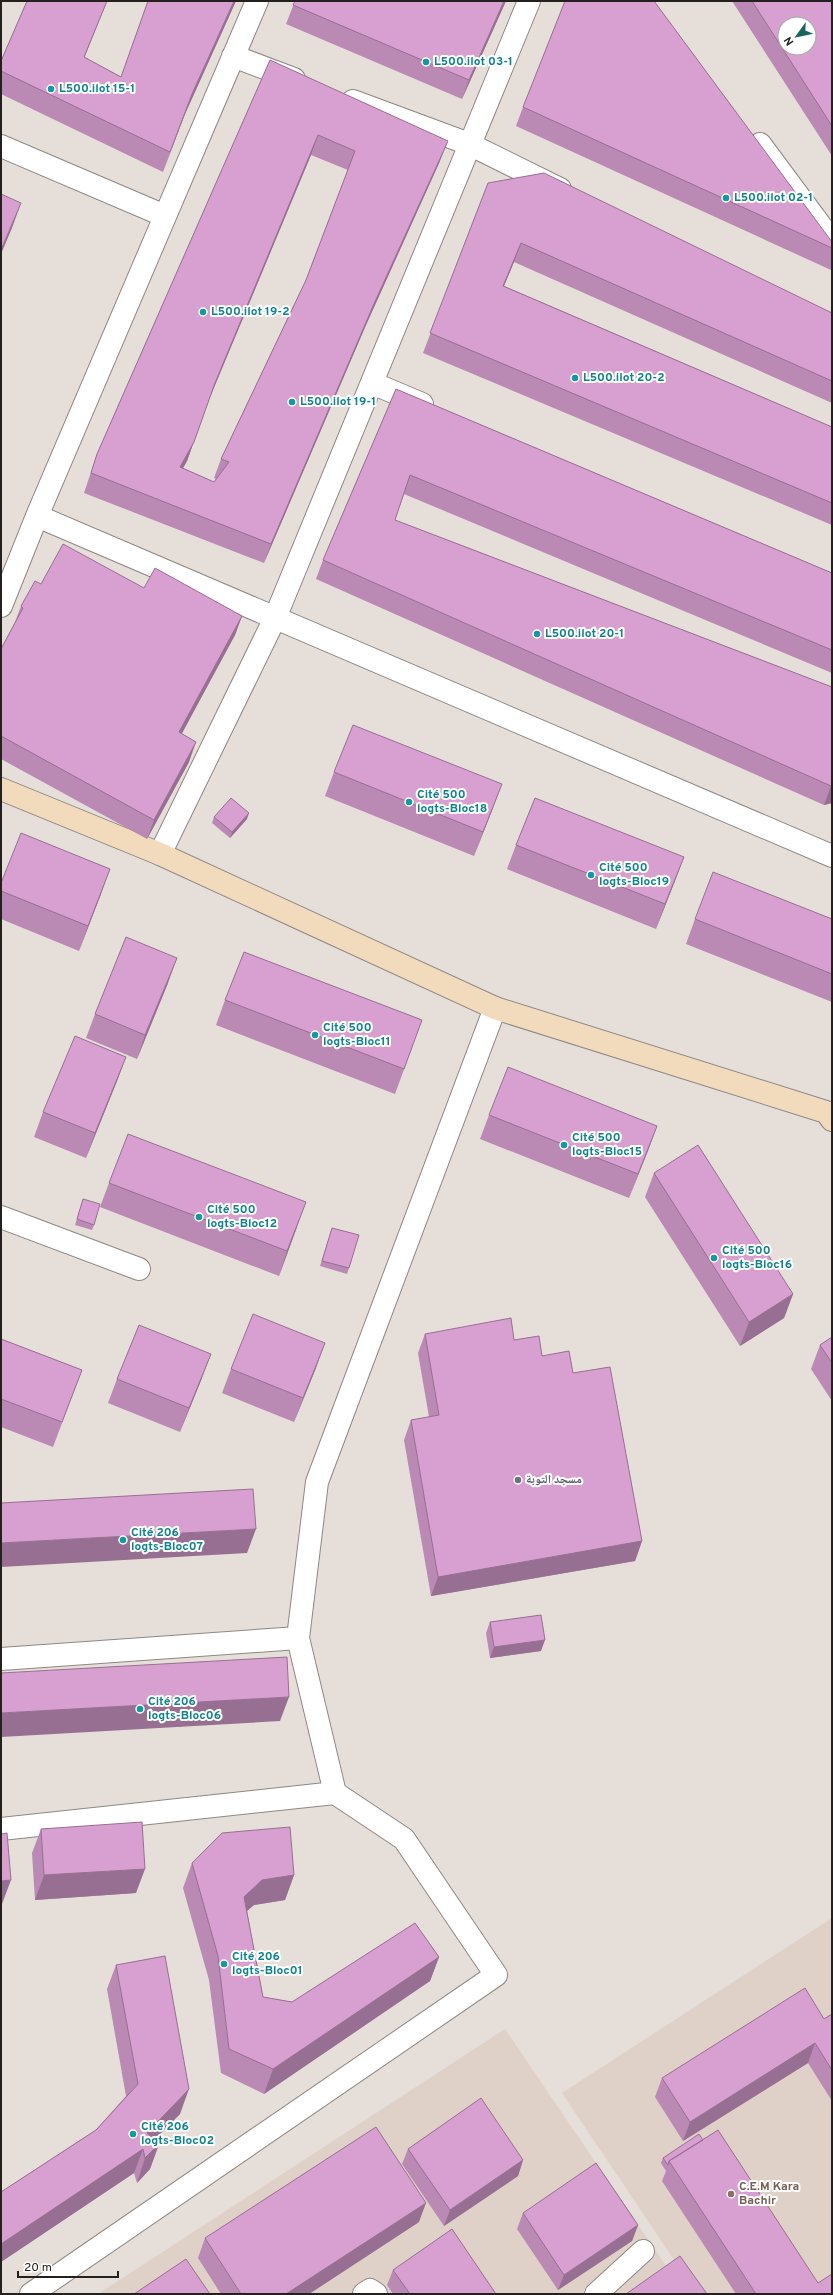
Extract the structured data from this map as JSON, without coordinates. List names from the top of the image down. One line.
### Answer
{"places":["L500.ilot 03-1","L500.ilot 15-1","L500.ilot 02-1","L500.ilot 19-2","L500.ilot 20-2","L500.ilot 19-1","L500.ilot 20-1","Cité 500 logts-Bloc18","Cité 500 logts-Bloc19","Cité 500 logts-Bloc11","Cité 500 logts-Bloc15","Cité 500 logts-Bloc12","Cité 500 logts-Bloc16","مسجد التوبة","Cité 206 logts-Bloc07","Cité 206 logts-Bloc06","Cité 206 logts-Bloc01","Cité 206 logts-Bloc02","C.E.M Kara Bachir"],"scale_bar":"20 m","north":"bottom left"}
